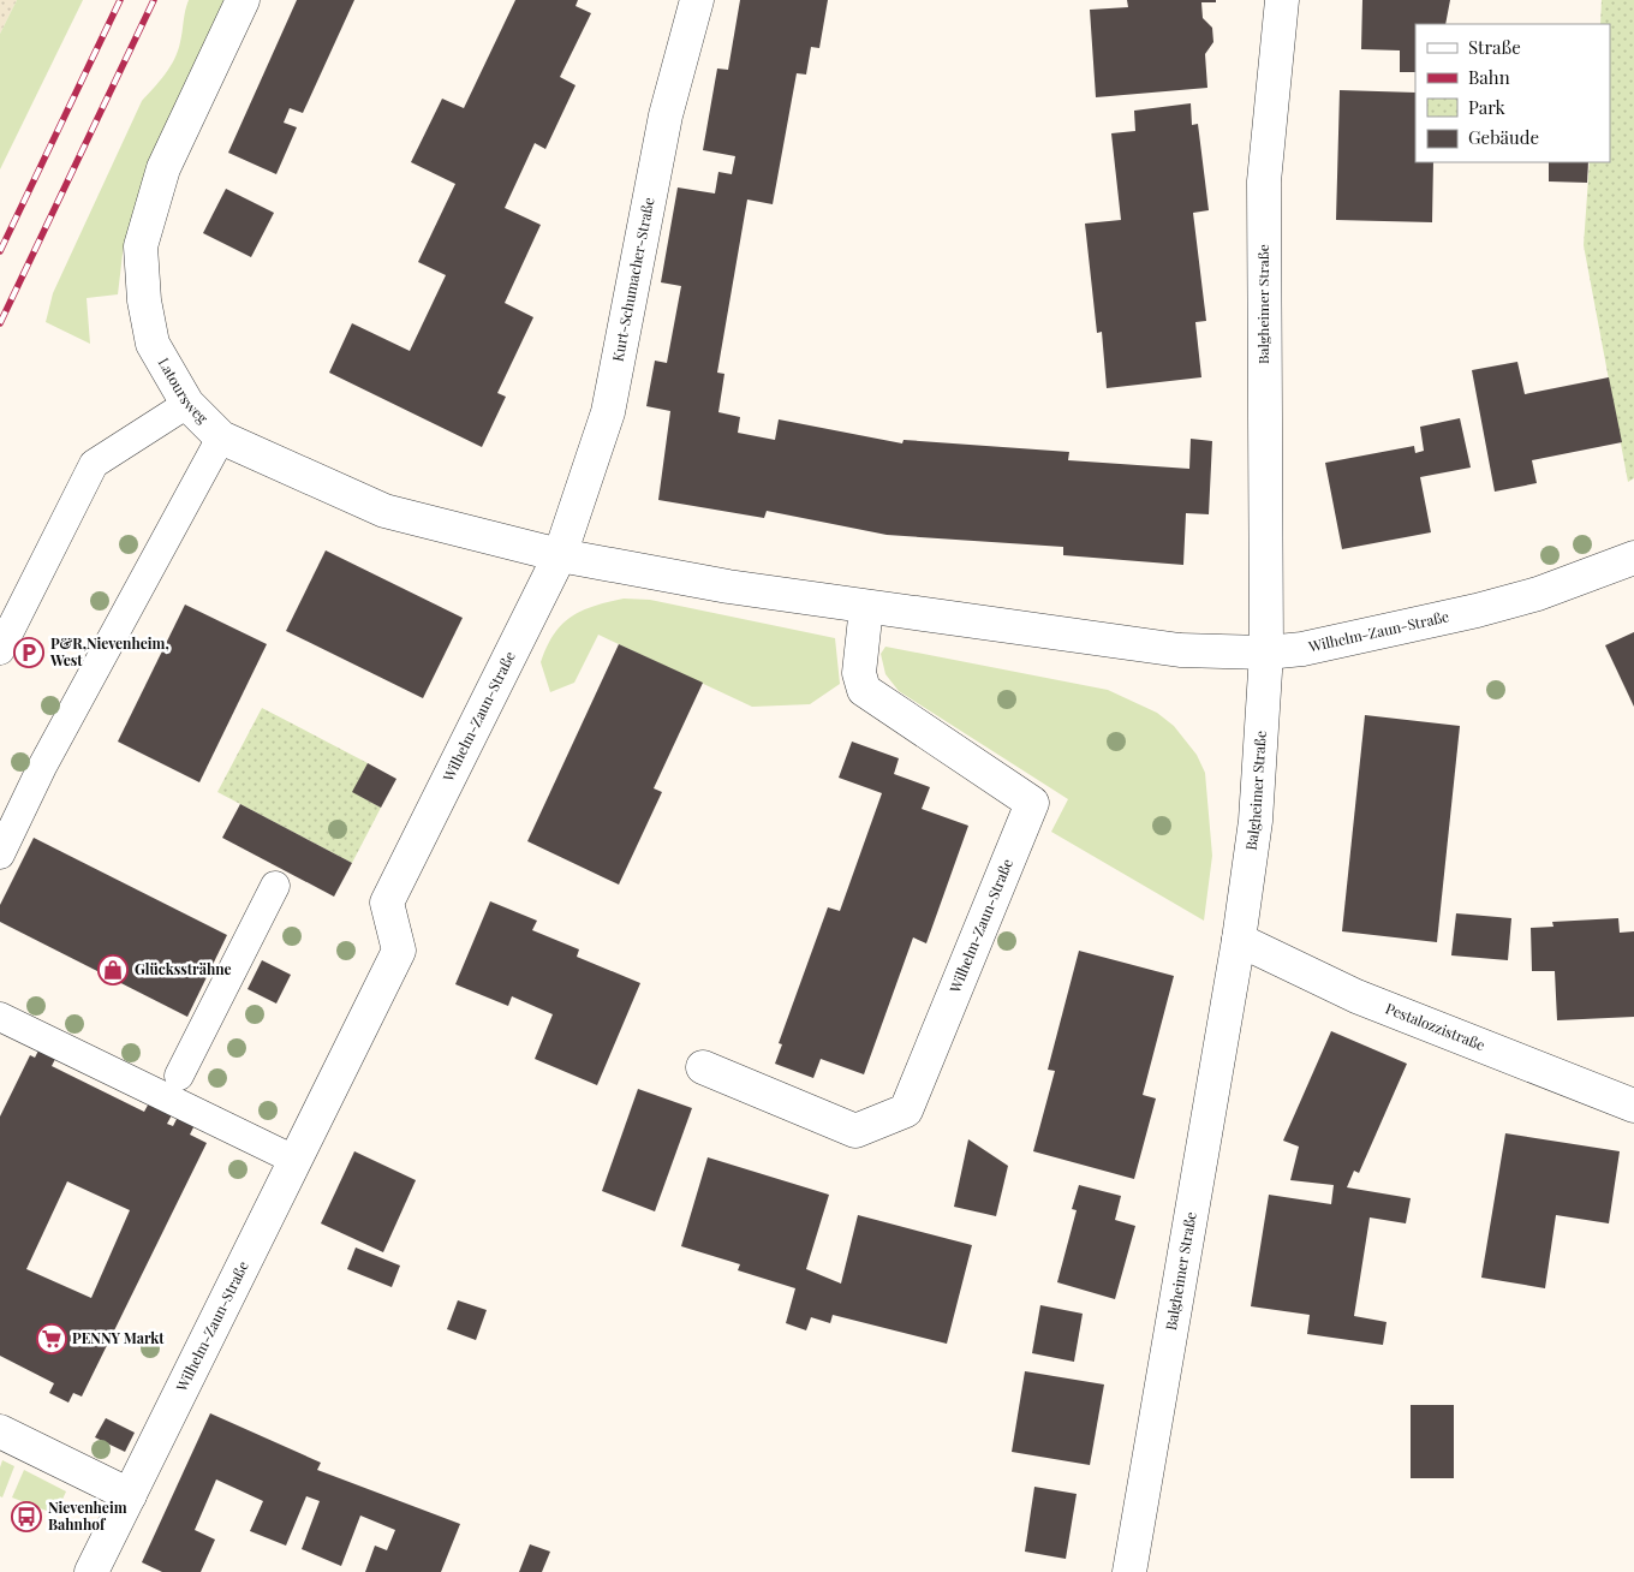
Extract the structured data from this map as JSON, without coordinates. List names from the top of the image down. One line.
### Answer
{"streets":{"street":["Kurt-Schumacher-Straße","Balgheimer Straße","Latoursweg","Wilhelm-Zaun-Straße","Pestalozzistraße"]},"crossings":[["Kurt-Schumacher-Straße","Latoursweg"],["Kurt-Schumacher-Straße","Wilhelm-Zaun-Straße"],["Balgheimer Straße","Wilhelm-Zaun-Straße"],["Balgheimer Straße","Pestalozzistraße"],["Latoursweg","Wilhelm-Zaun-Straße"]],"places":{"parking":["P&R,Nievenheim, West"],"shop":["Glückssträhne"],"supermarket":["PENNY Markt"],"bus stop":["Nievenheim Bahnhof"]},"legend":["Straße","Bahn","Park","Gebäude"]}
